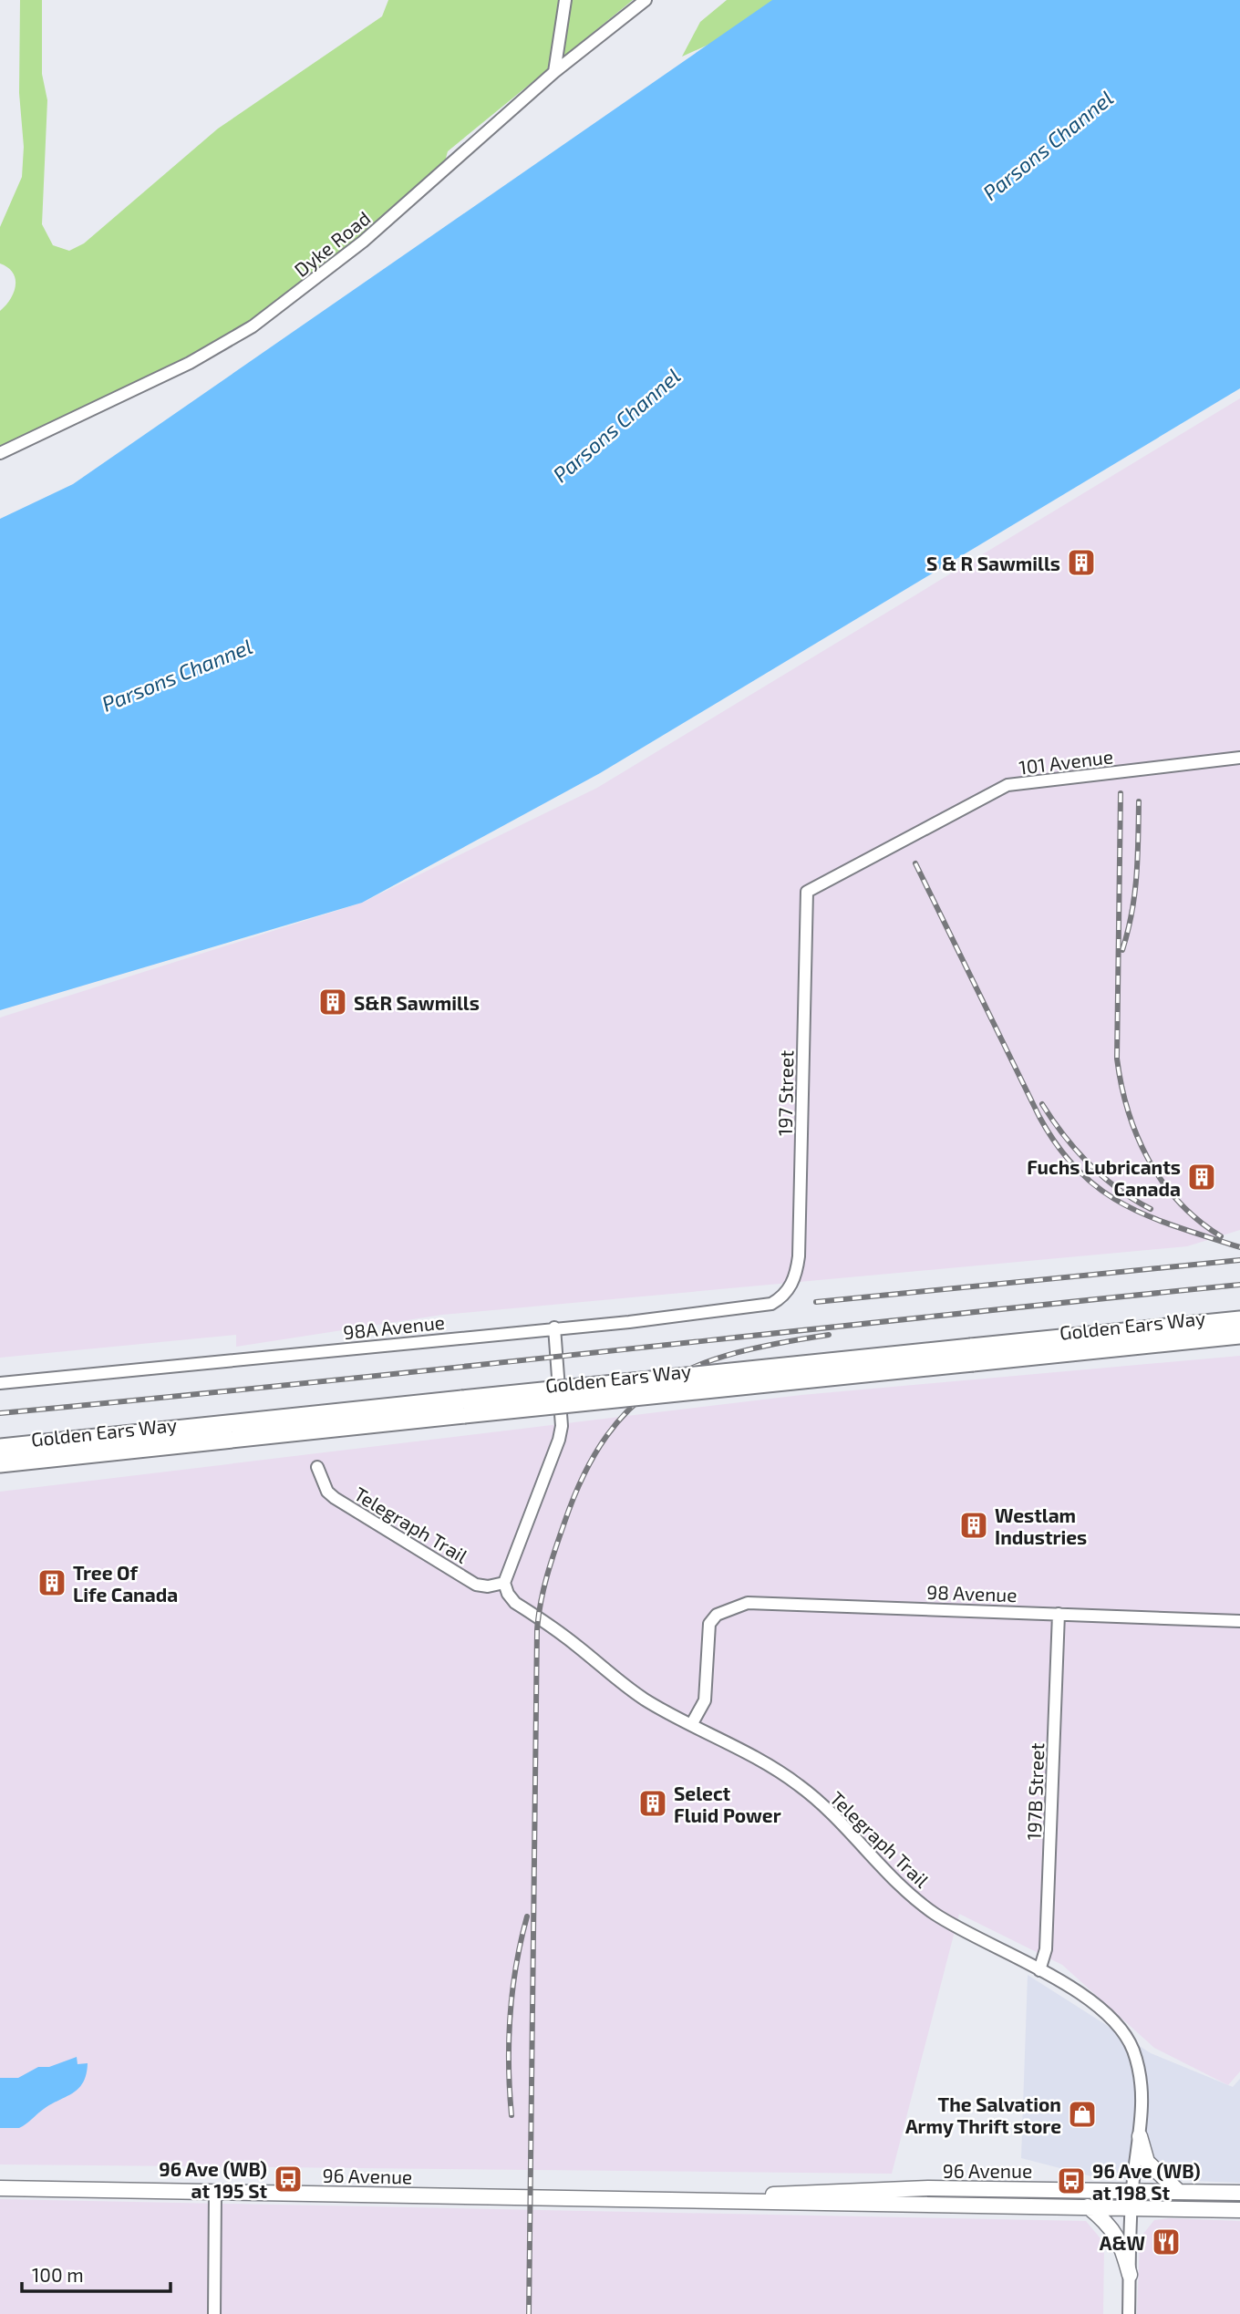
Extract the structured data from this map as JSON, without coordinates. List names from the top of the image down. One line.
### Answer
{"streets":{"highway":["Golden Ears Way"],"main road":["96 Avenue"],"street":["Dyke Road","101 Avenue","197 Street","98A Avenue","Telegraph Trail","98 Avenue","197B Street"]},"crossings":[["101 Avenue","197 Street"],["197 Street","98A Avenue"],["Telegraph Trail","98 Avenue"],["Telegraph Trail","197B Street"],["Telegraph Trail","96 Avenue"],["98 Avenue","197B Street"]],"water":["Parsons Channel"],"places":{"building":["S & R Sawmills","S&R Sawmills","Fuchs Lubricants Canada","Westlam Industries","Tree Of Life Canada","Select Fluid Power"],"shop":["The Salvation Army Thrift store"],"bus stop":["96 Ave (WB) at 195 St","96 Ave (WB) at 198 St"],"restaurant":["A&W"]},"scale_bar":"100 m"}
